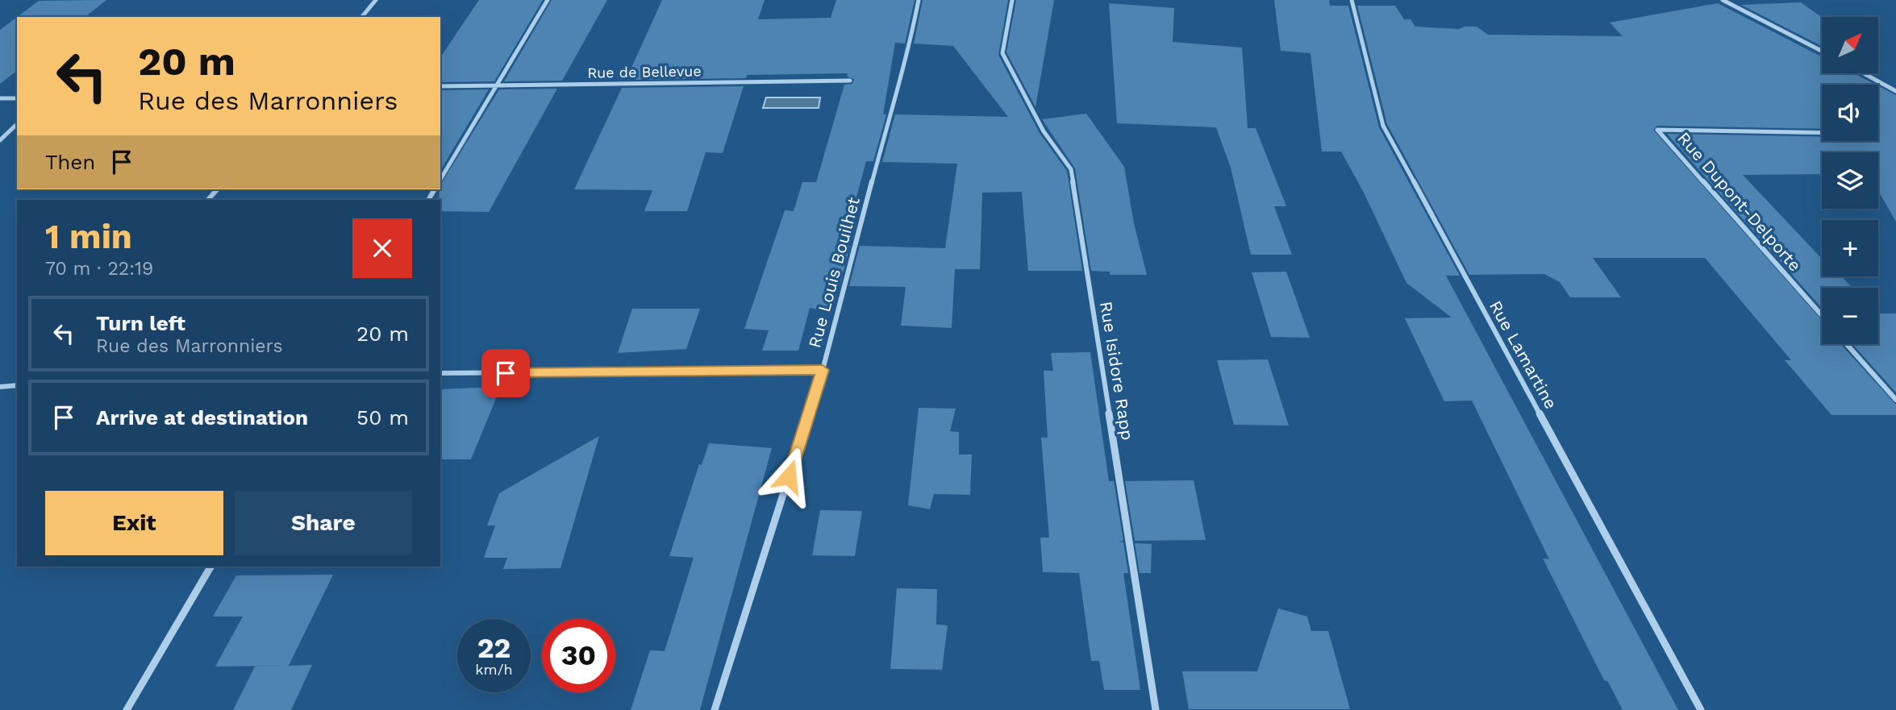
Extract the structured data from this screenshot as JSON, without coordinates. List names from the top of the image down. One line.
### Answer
{"streets":{"street":["Rue de Bellevue","Rue Dupont-Delporte","Rue Louis Bouilhet","Rue Lamartine","Rue Isidore Rapp"]},"north":"top right","page":{"map_buttons":["+","−"],"turn":["20 m","Rue des Marronniers"],"then":"Then","heading":["1 min","70 m · 22:19"],"list":[{"name":"Turn left","note":"Rue des Marronniers","value":"20 m"},{"name":"Arrive at destination","value":"50 m"}],"buttons":["Exit","Share"],"speed":"22 km/h","limit":"30"}}
